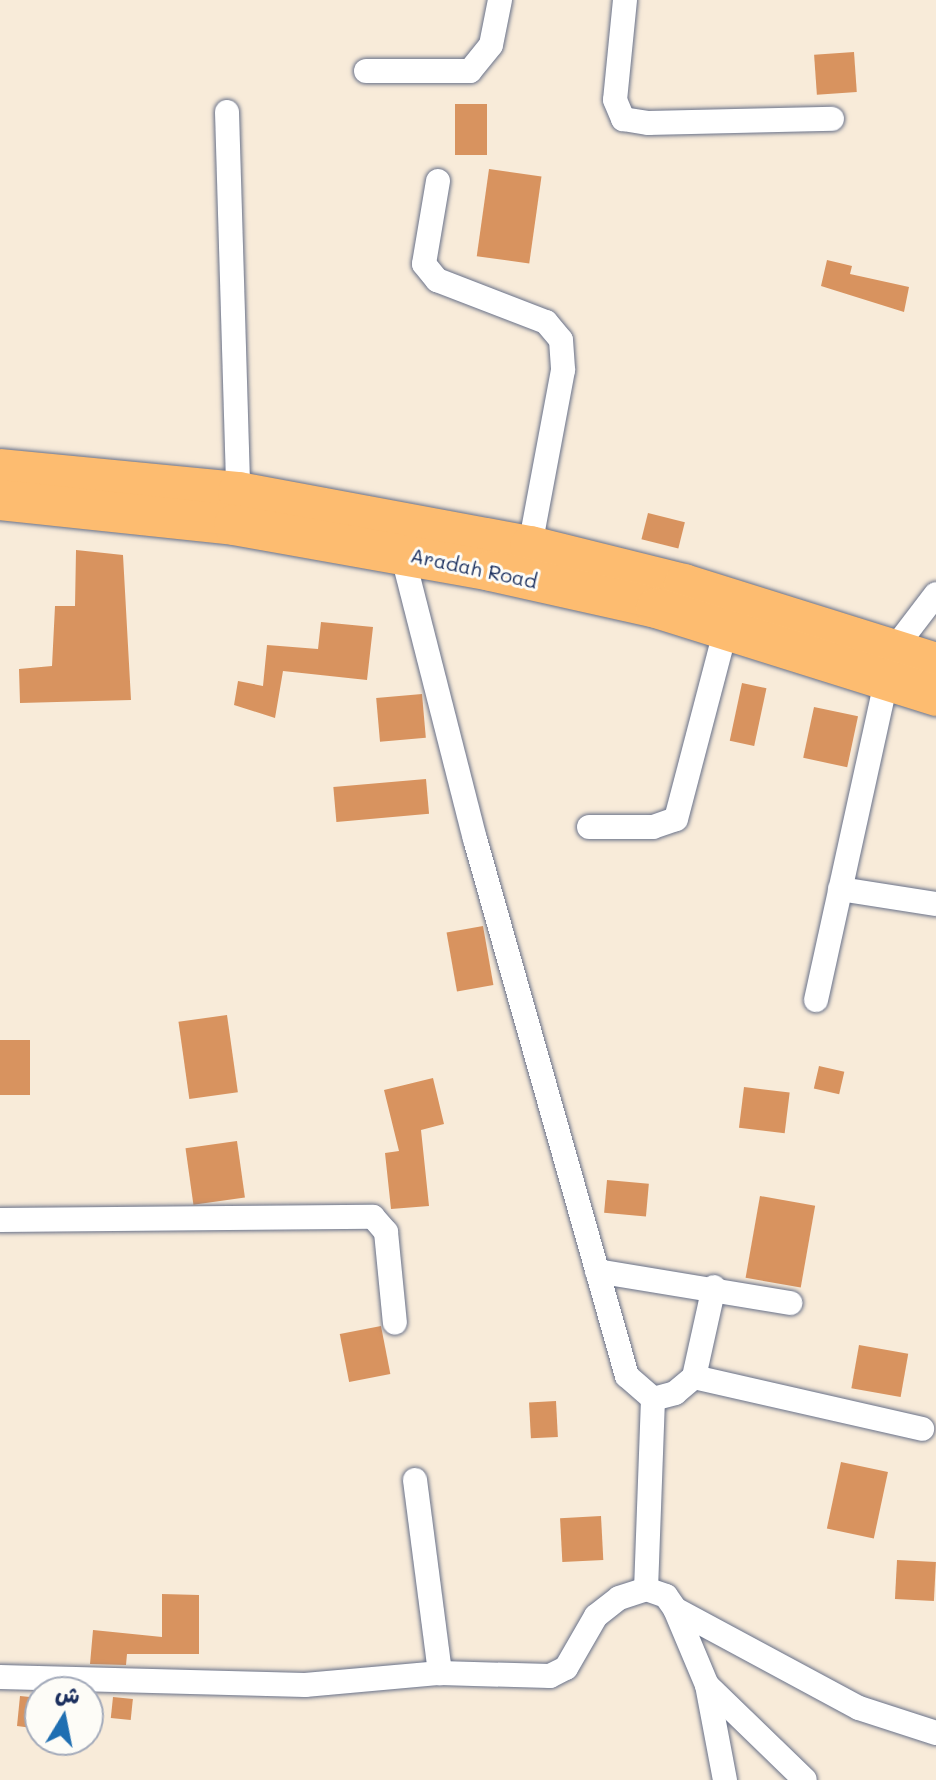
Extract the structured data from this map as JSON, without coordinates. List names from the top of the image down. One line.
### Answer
{"streets":{"main road":["Aradah Road"]},"north":"top"}
